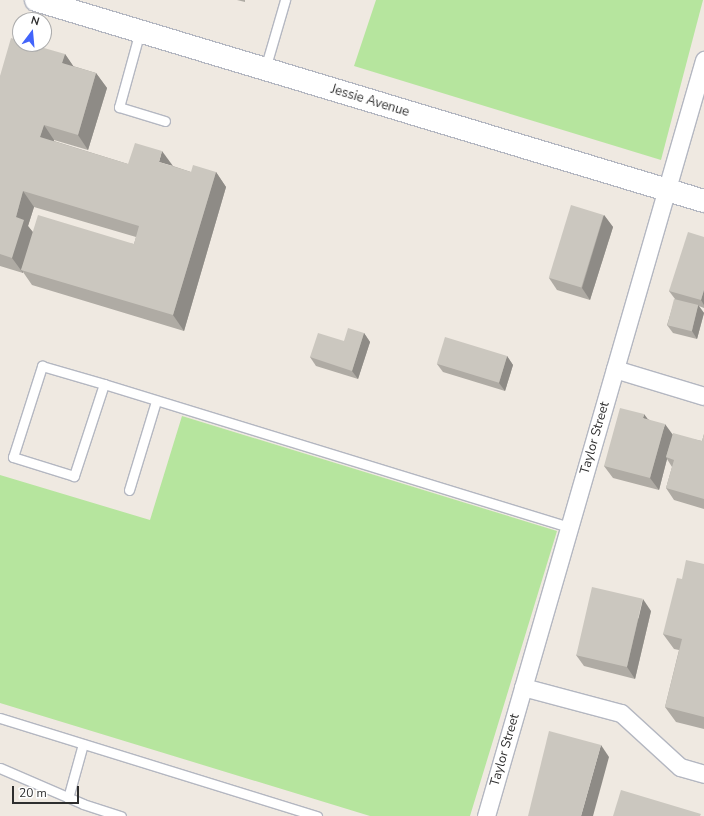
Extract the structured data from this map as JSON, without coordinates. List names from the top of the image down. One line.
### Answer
{"streets":{"street":["Jessie Avenue","Taylor Street"]},"crossings":[["Jessie Avenue","Taylor Street"]],"scale_bar":"20 m","north":"top"}
